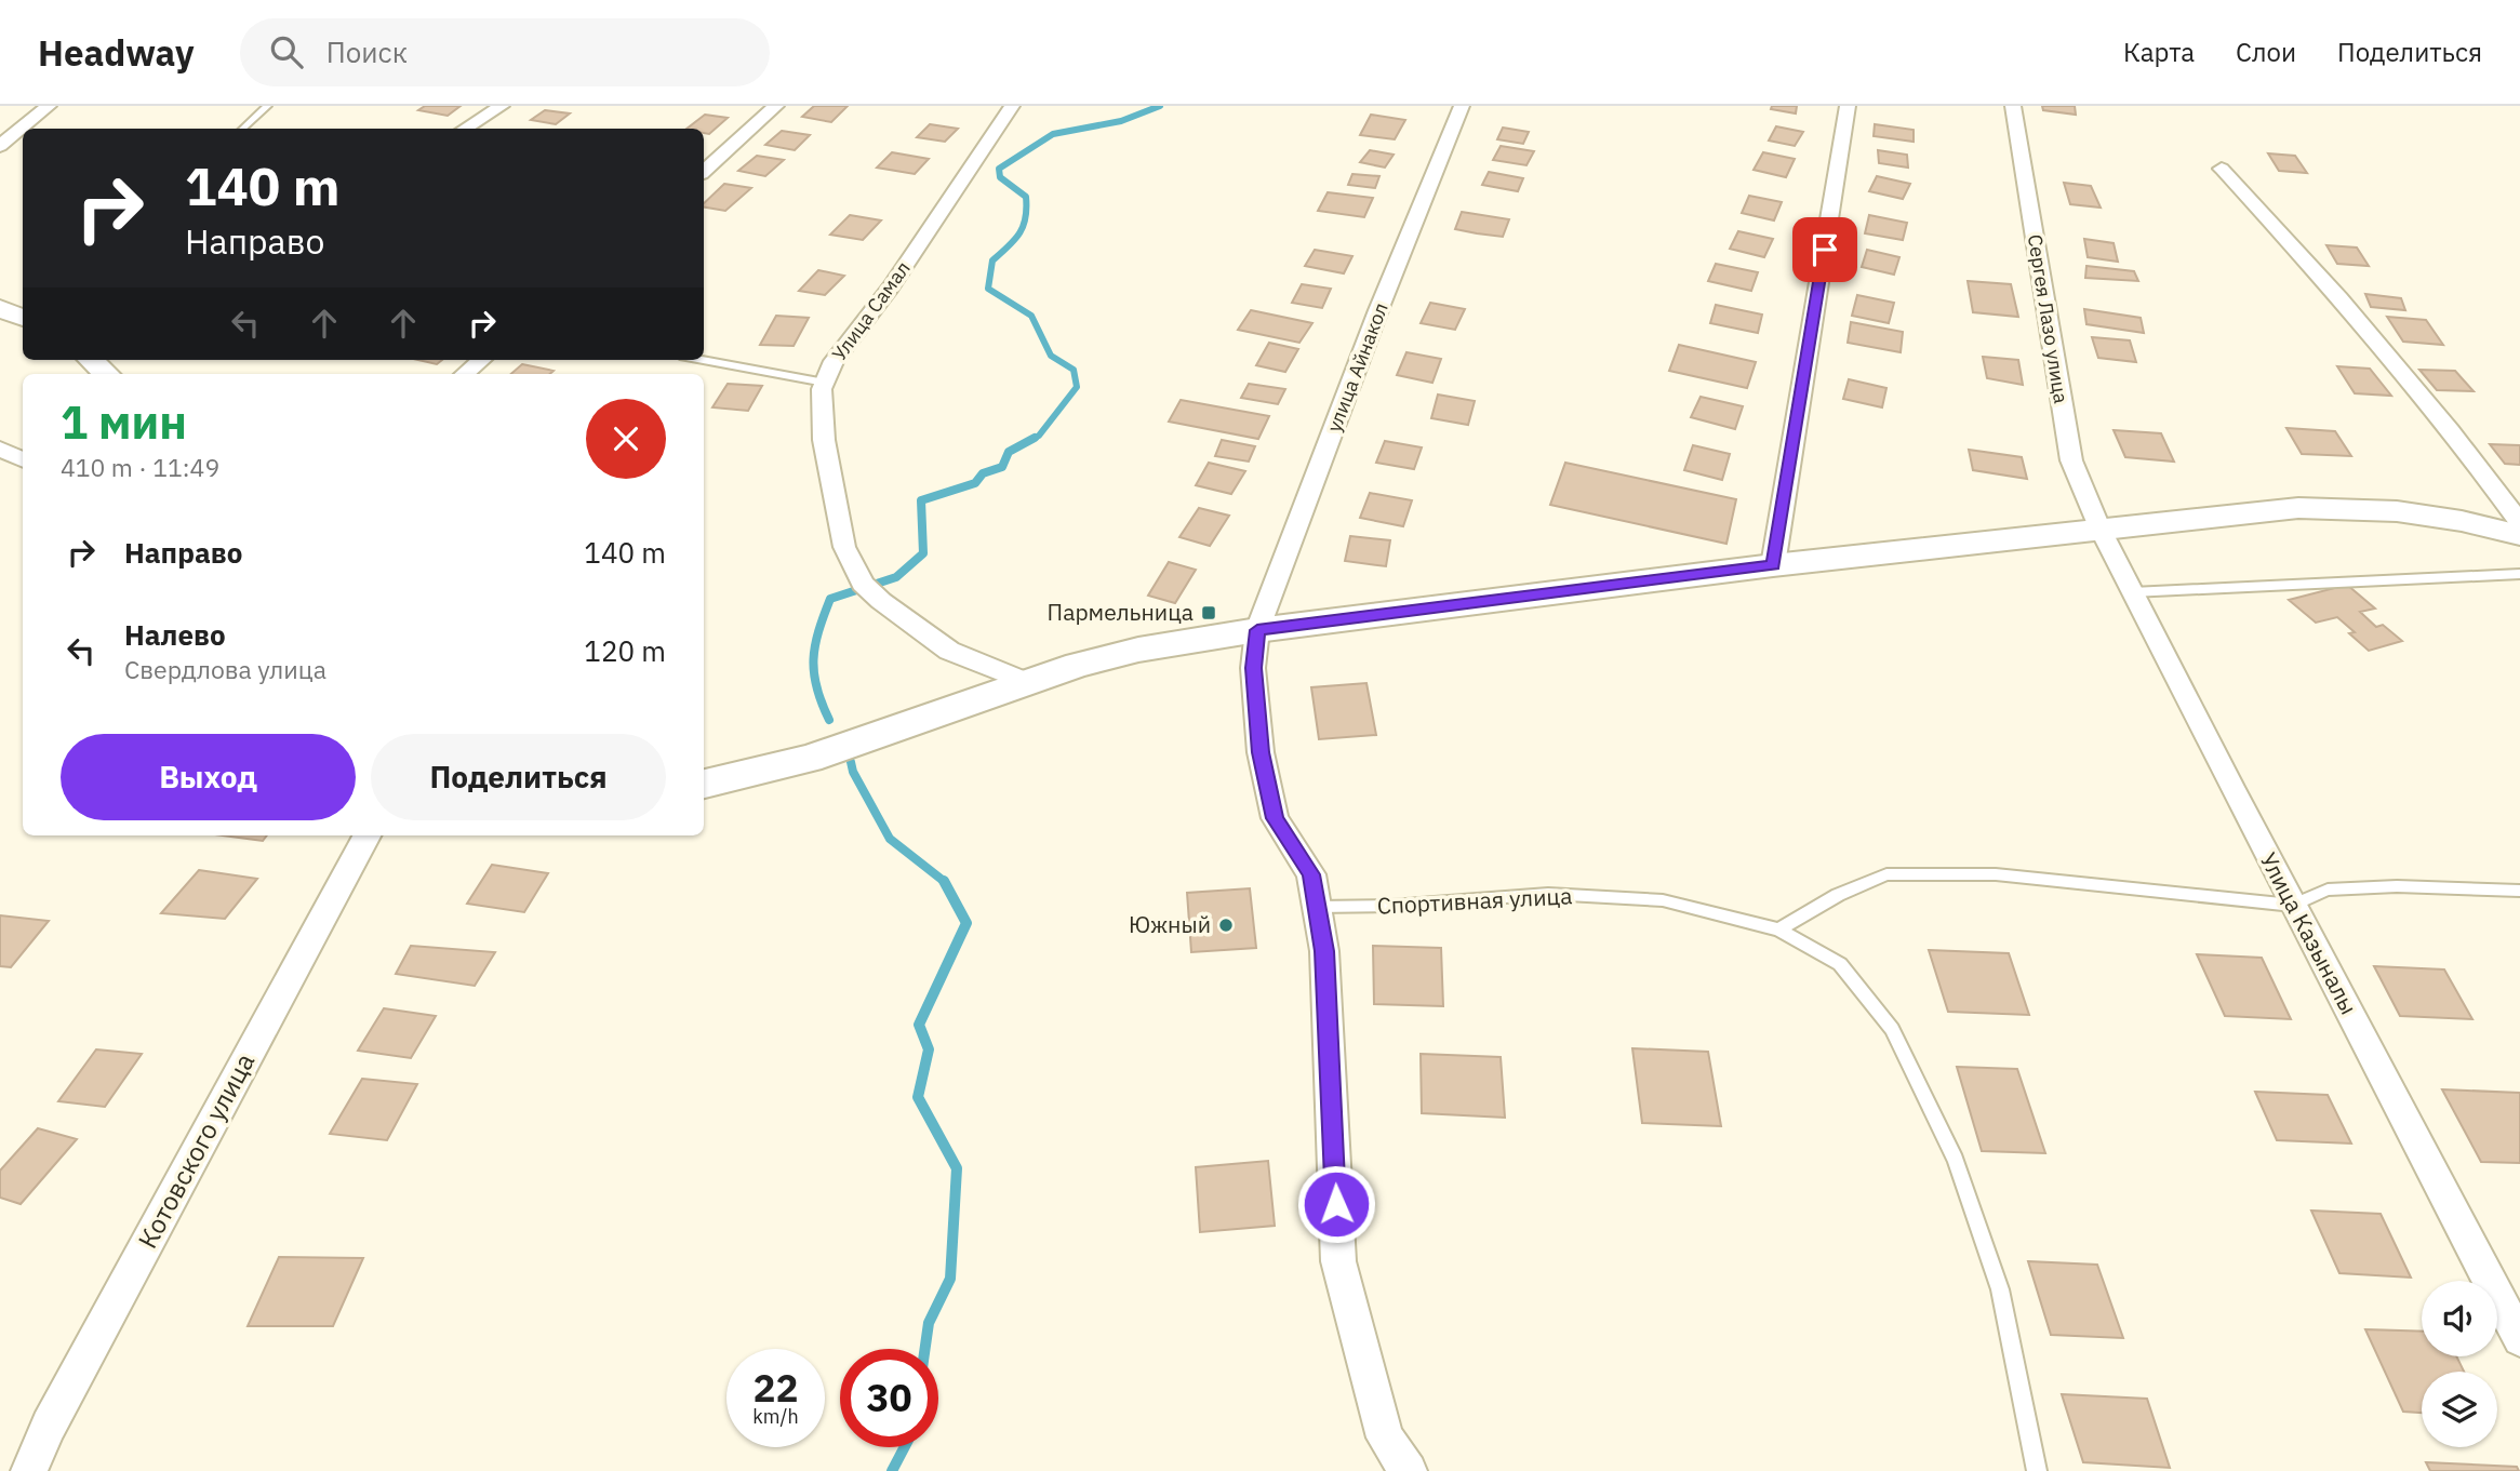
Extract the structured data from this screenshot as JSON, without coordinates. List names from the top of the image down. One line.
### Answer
{"streets":{"street":["Улица Самал","Сергея Лазо улица","улица Айнакол","Улица Казыналы","Котовского улица"],"lane":["Спортивная улица"]},"crossings":[["Сергея Лазо улица","Улица Казыналы"]],"places":{"transit":["Пармельница"],"other":["Южный"]},"page":{"header":"Headway","search":"Поиск","nav":["Карта","Слои","Поделиться"],"turn":["140 m","Направо"],"heading":["1 мин","410 m · 11:49"],"list":[{"name":"Направо","value":"140 m"},{"name":"Налево","note":"Свердлова улица","value":"120 m"}],"buttons":["Выход","Поделиться"],"speed":"22 km/h","limit":"30"}}
